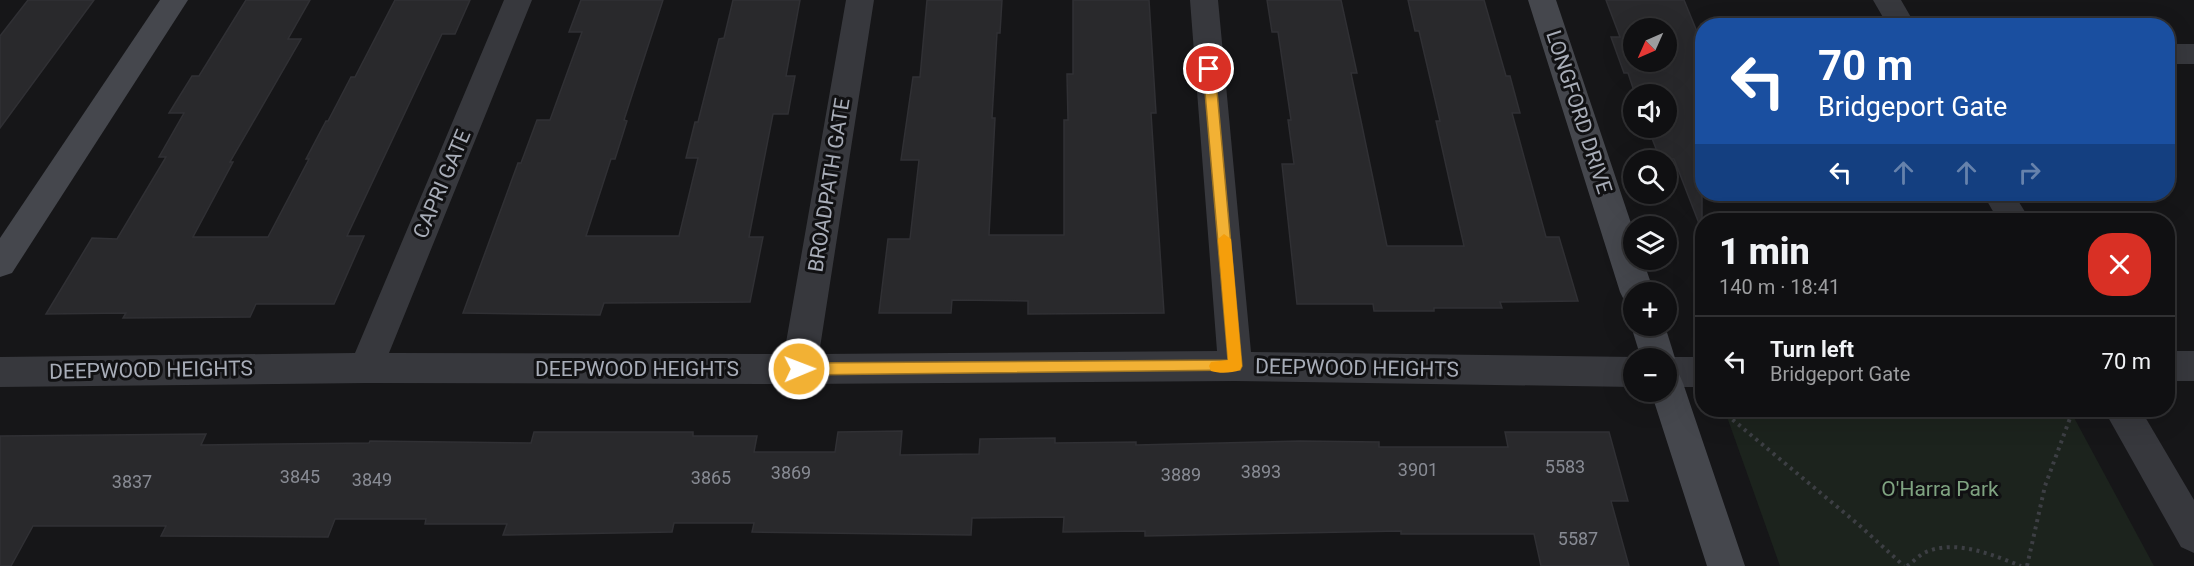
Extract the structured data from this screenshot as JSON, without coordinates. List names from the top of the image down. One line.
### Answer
{"streets":{"street":["LONGFORD DRIVE","CAPRI GATE","BROADPATH GATE","DEEPWOOD HEIGHTS"]},"crossings":[["CAPRI GATE","DEEPWOOD HEIGHTS"],["BROADPATH GATE","DEEPWOOD HEIGHTS"]],"parks":["O'Harra Park"],"house_numbers":["5583","3901","3893","3869","3889","3845","3865","3849","3837","5587"],"north":"bottom left","page":{"map_buttons":["+","−"],"turn":["70 m","Bridgeport Gate"],"heading":["1 min","140 m · 18:41"],"list":[{"name":"Turn left","note":"Bridgeport Gate","value":"70 m"}]}}
